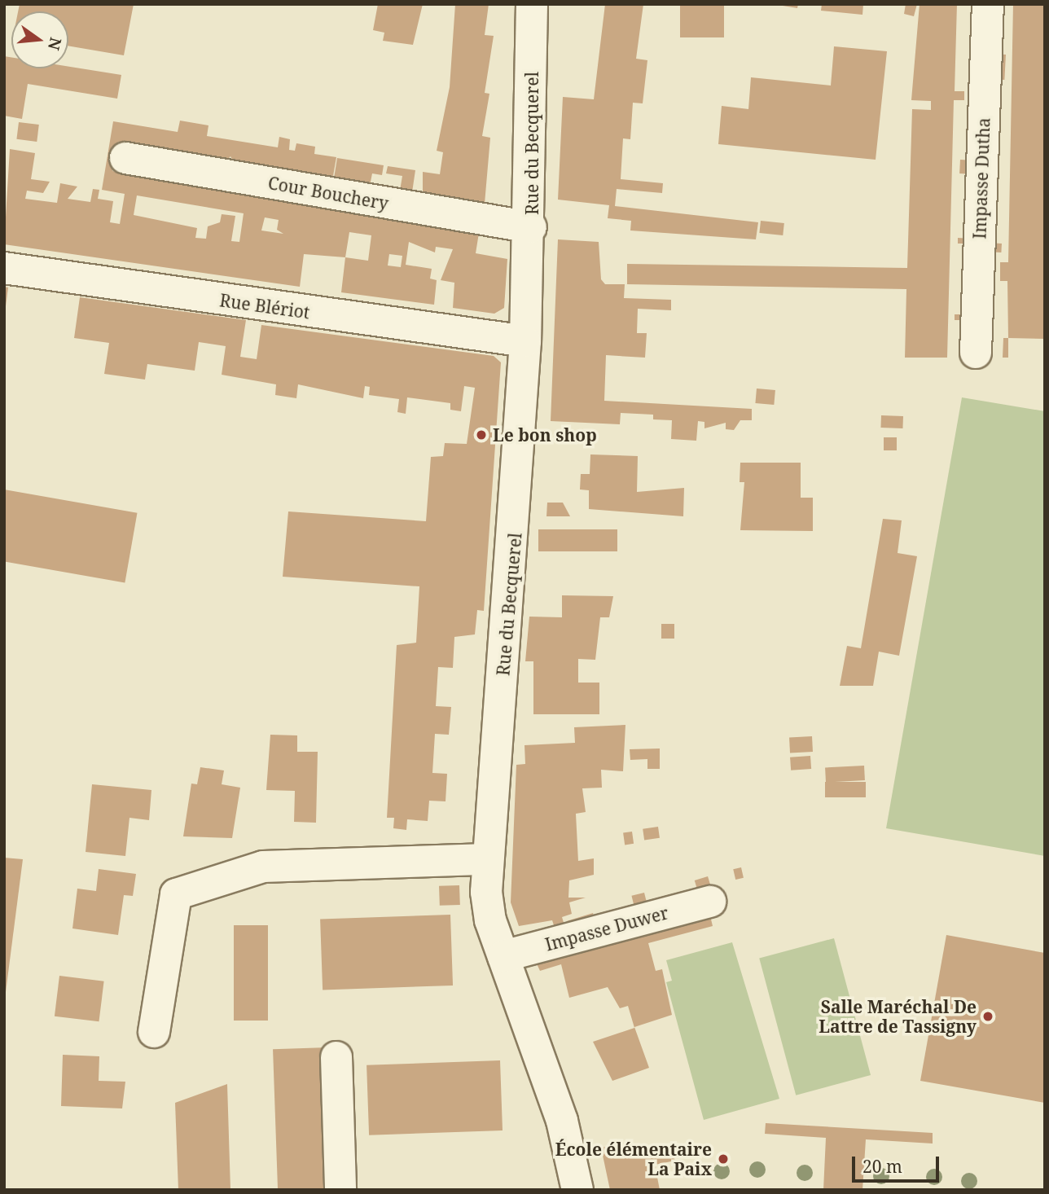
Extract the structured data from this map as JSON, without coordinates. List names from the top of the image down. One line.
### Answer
{"streets":{"street":["Rue du Becquerel","Impasse Dutha","Cour Bouchery","Rue Blériot","Impasse Duwer"]},"crossings":[["Rue du Becquerel","Cour Bouchery"],["Rue du Becquerel","Rue Blériot"],["Rue du Becquerel","Impasse Duwer"]],"places":["Le bon shop","Salle Maréchal De Lattre de Tassigny","École élémentaire La Paix"],"scale_bar":"20 m","north":"right"}
